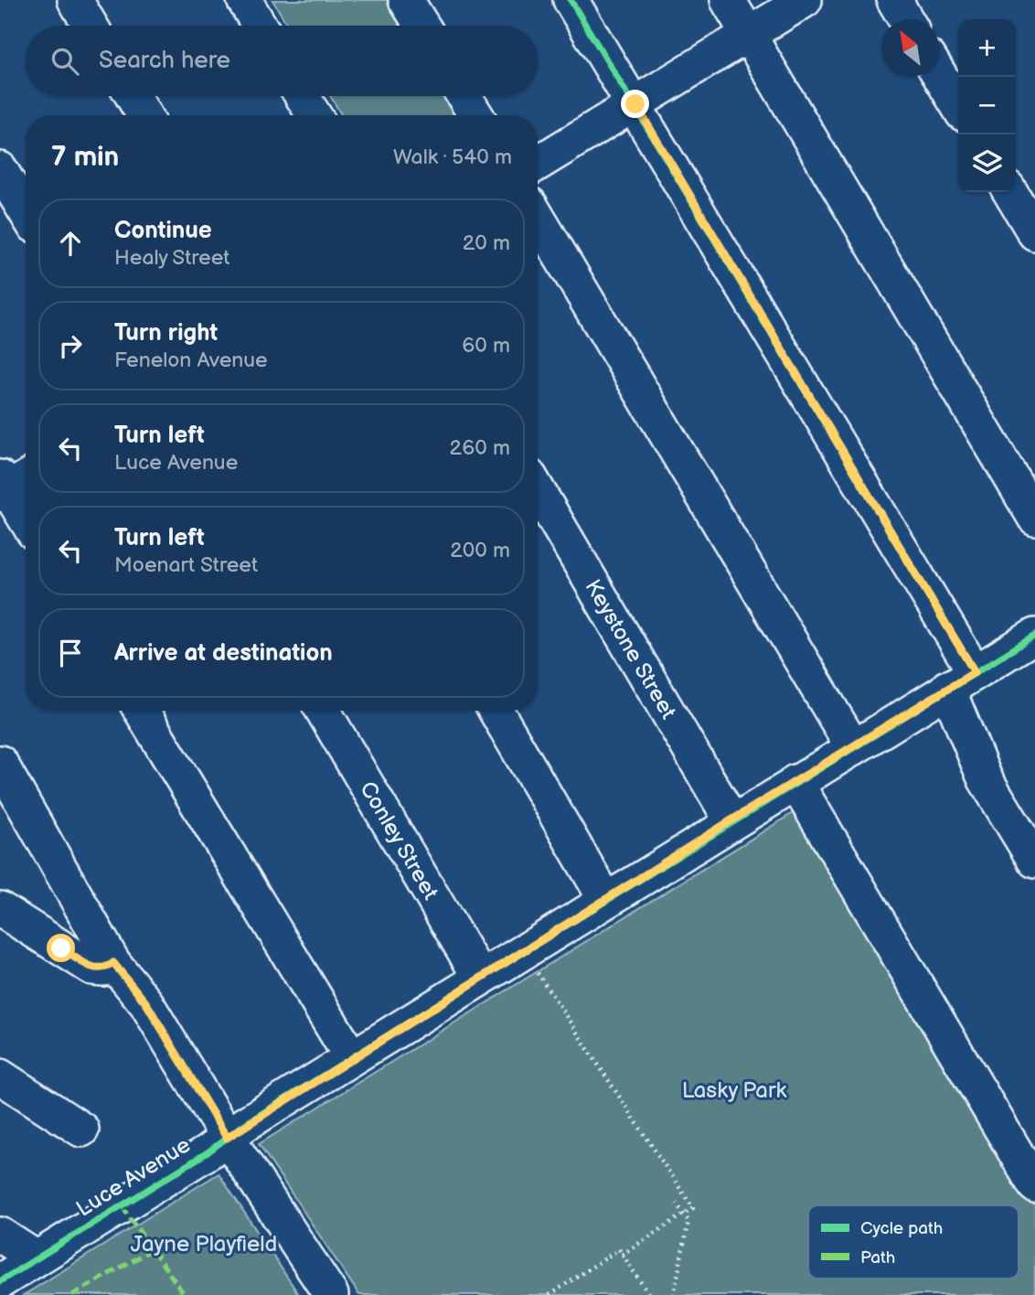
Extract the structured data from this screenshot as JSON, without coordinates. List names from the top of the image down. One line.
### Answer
{"streets":{"street":["Keystone Street","Conley Street","Luce Avenue"]},"crossings":[["Keystone Street","Luce Avenue"],["Conley Street","Luce Avenue"]],"parks":["Lasky Park","Jayne Playfield"],"legend":["Cycle path","Path"],"north":"top left","page":{"map_buttons":["+","−"],"search":"Search here","heading":["7 min","Walk · 540 m"],"list":[["Continue","Healy Street","20 m"],["Turn right","Fenelon Avenue","60 m"],["Turn left","Luce Avenue","260 m"],["Turn left","Moenart Street","200 m"],"Arrive at destination"]}}
